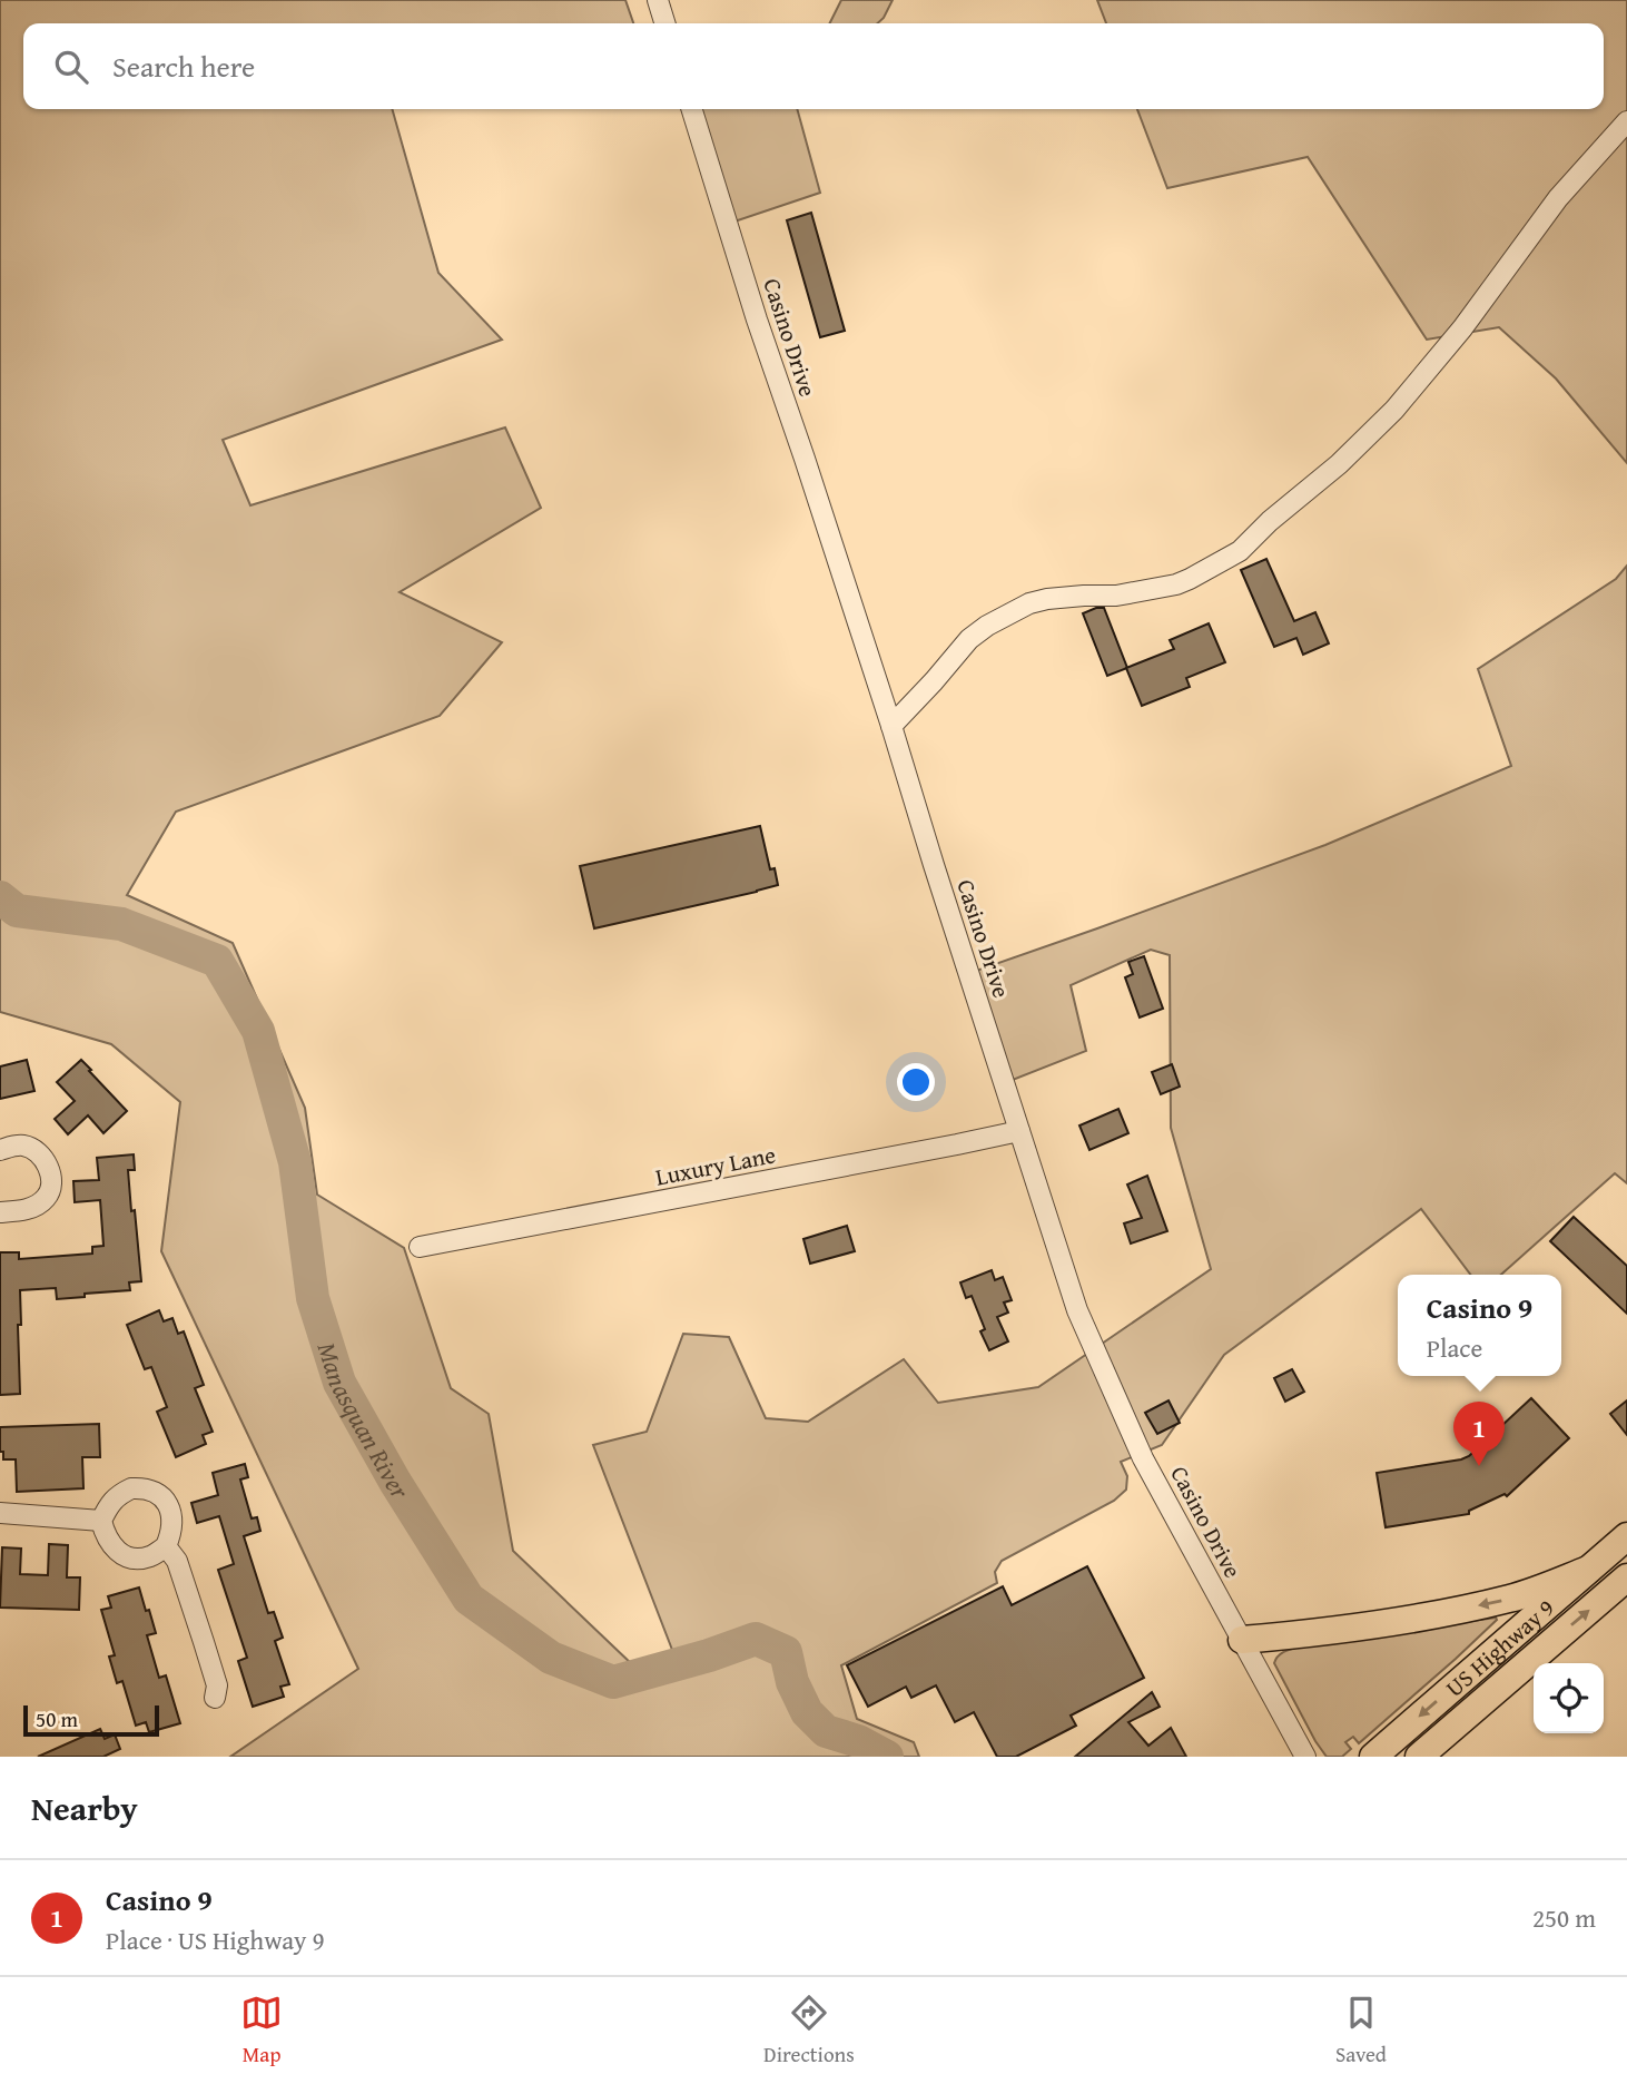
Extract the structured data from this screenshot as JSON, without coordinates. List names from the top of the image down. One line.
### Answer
{"streets":{"highway":["US Highway 9"],"street":["Casino Drive","Luxury Lane"]},"crossings":[["Casino Drive","Luxury Lane"]],"water":["Manasquan River"],"scale_bar":"50 m","page":{"search":"Search here","popup":["Casino 9","Place"],"pins":"1","scale":"50 m","heading":"Nearby","list":[{"mark":"1","name":"Casino 9","note":"Place · US Highway 9","value":"250 m"}],"nav":["Map","Directions","Saved"]}}
